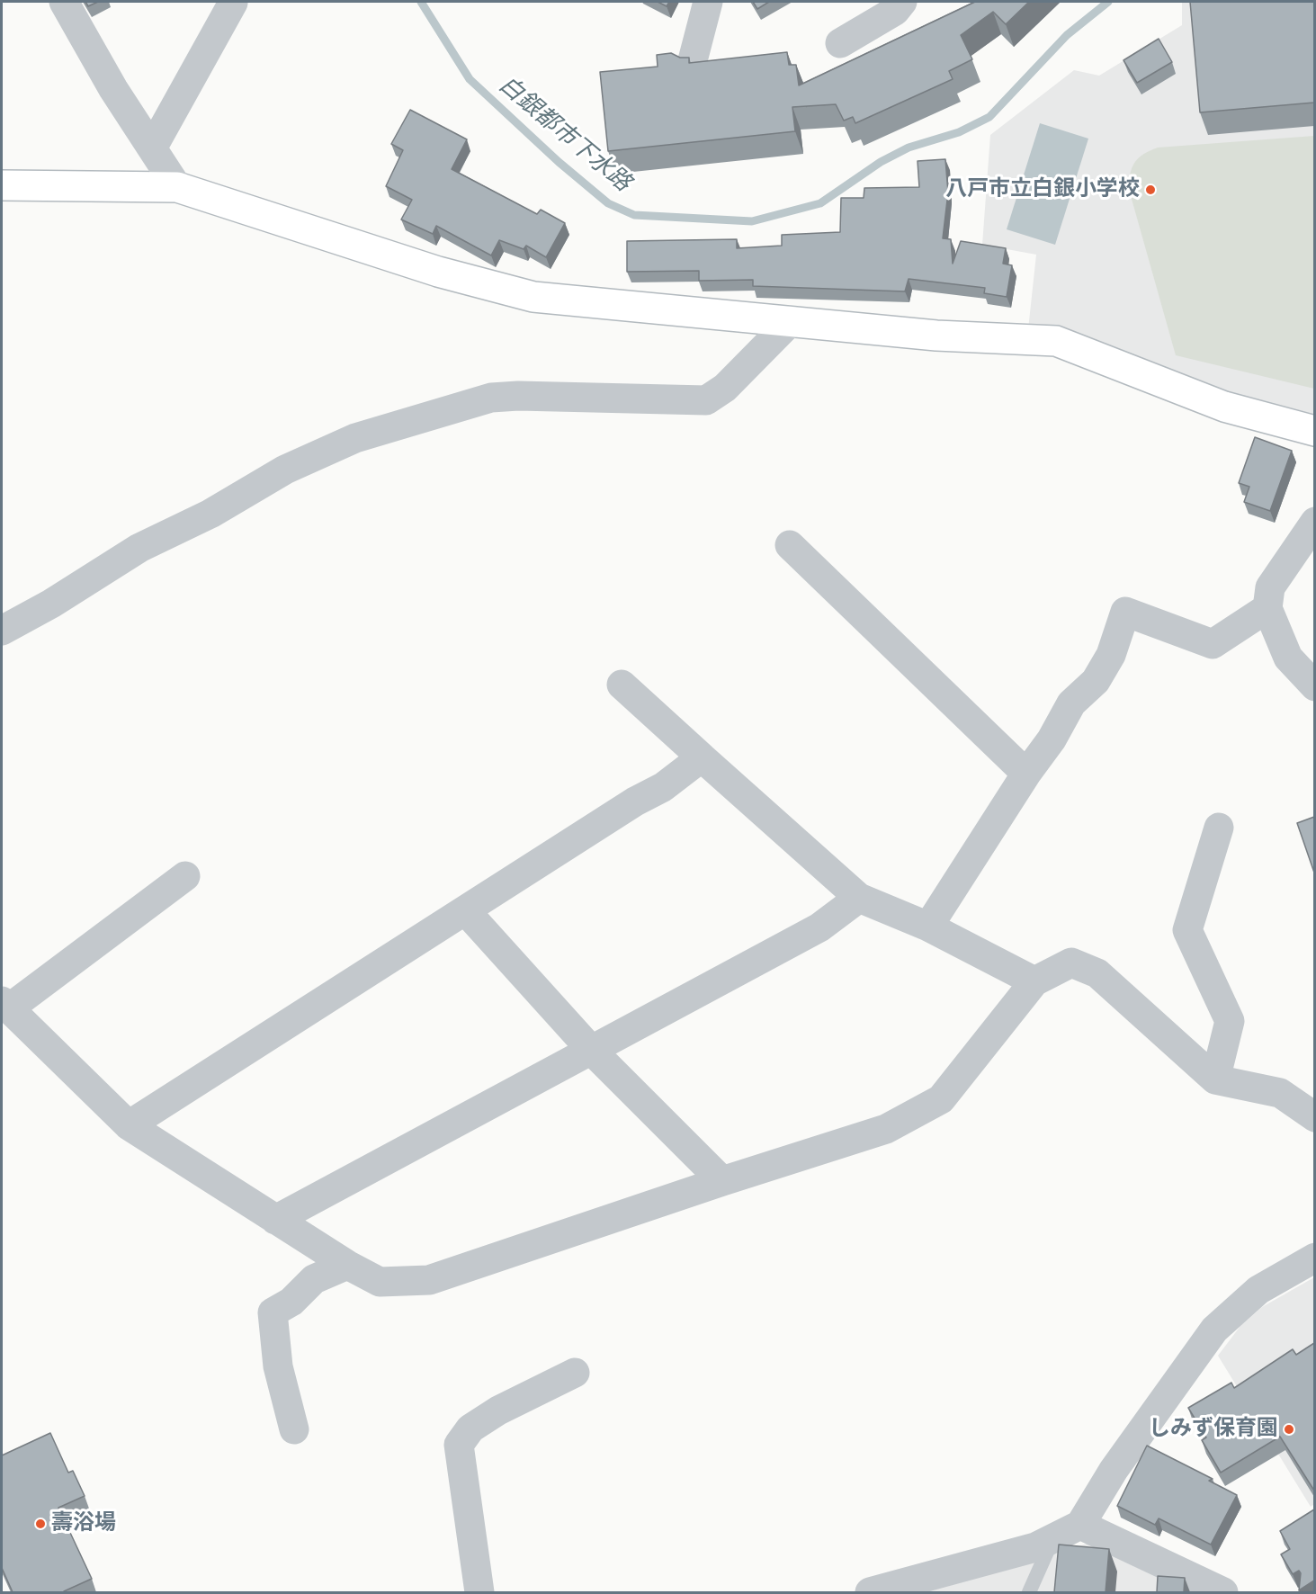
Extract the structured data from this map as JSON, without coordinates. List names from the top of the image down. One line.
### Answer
{"water":["白銀都市下水路"],"places":["八戸市立白銀小学校","しみず保育園","壽浴場"]}
